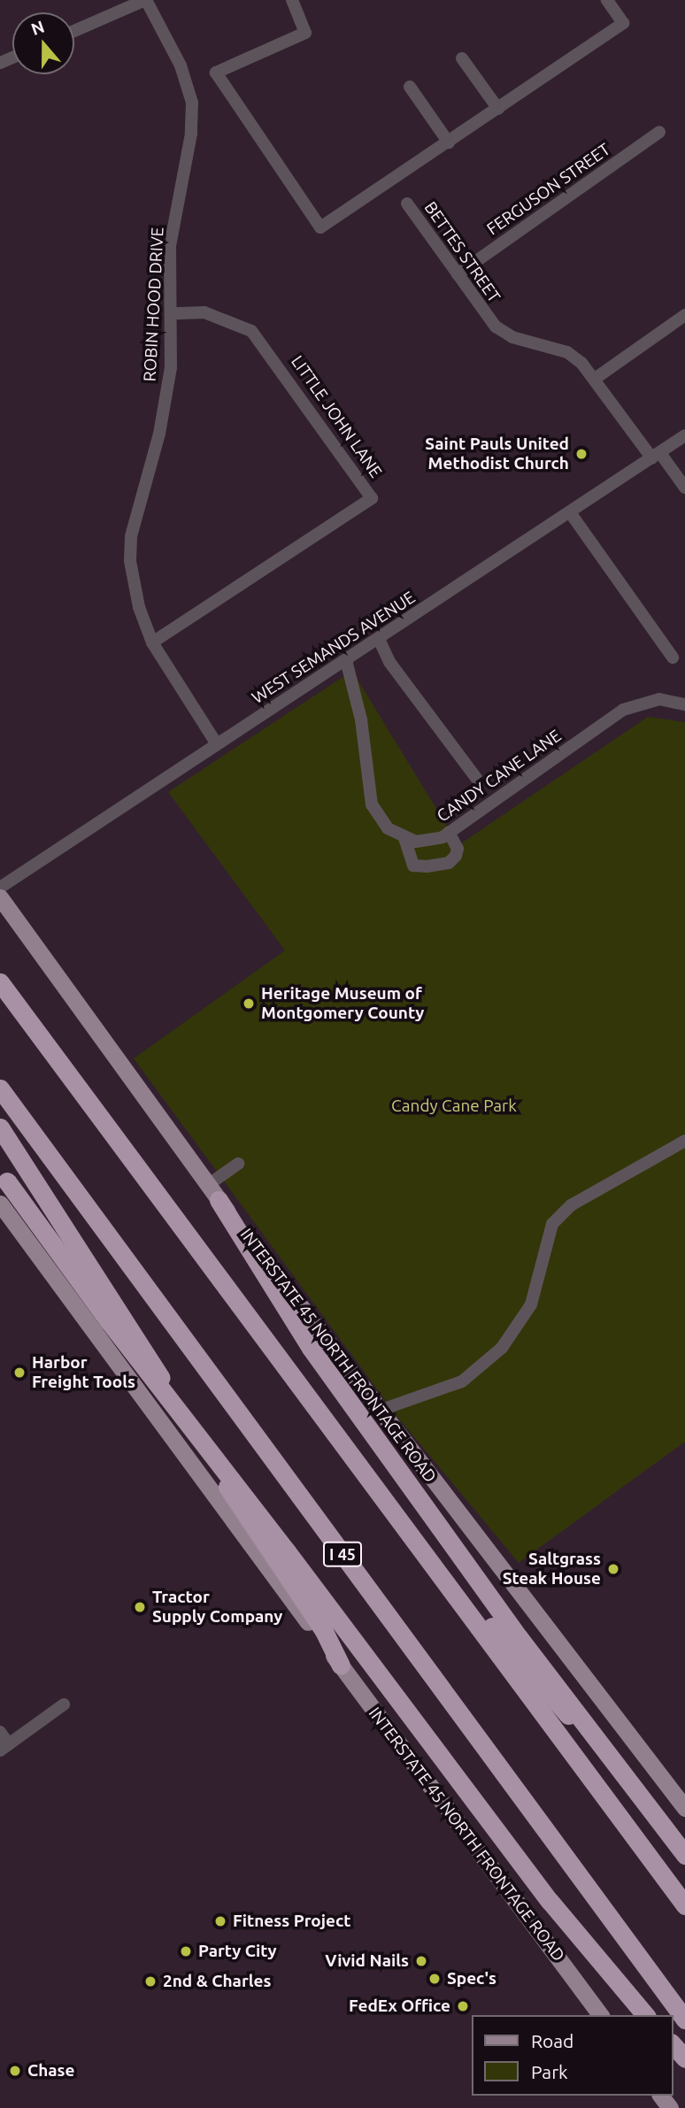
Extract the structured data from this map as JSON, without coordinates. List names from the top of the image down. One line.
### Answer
{"streets":{"highway":["I 45"],"main road":["INTERSTATE 45 NORTH FRONTAGE ROAD"],"street":["FERGUSON STREET","BETTES STREET","ROBIN HOOD DRIVE","LITTLE JOHN LANE","WEST SEMANDS AVENUE","CANDY CANE LANE"]},"crossings":[["FERGUSON STREET","BETTES STREET"],["BETTES STREET","WEST SEMANDS AVENUE"],["ROBIN HOOD DRIVE","LITTLE JOHN LANE"],["ROBIN HOOD DRIVE","WEST SEMANDS AVENUE"]],"parks":["Candy Cane Park"],"places":["Saint Pauls United Methodist Church","Heritage Museum of Montgomery County","Harbor Freight Tools","Saltgrass Steak House","Tractor Supply Company","Fitness Project","Party City","Vivid Nails","Spec's","2nd & Charles","FedEx Office","Chase"],"legend":["Road","Park"],"north":"top"}
